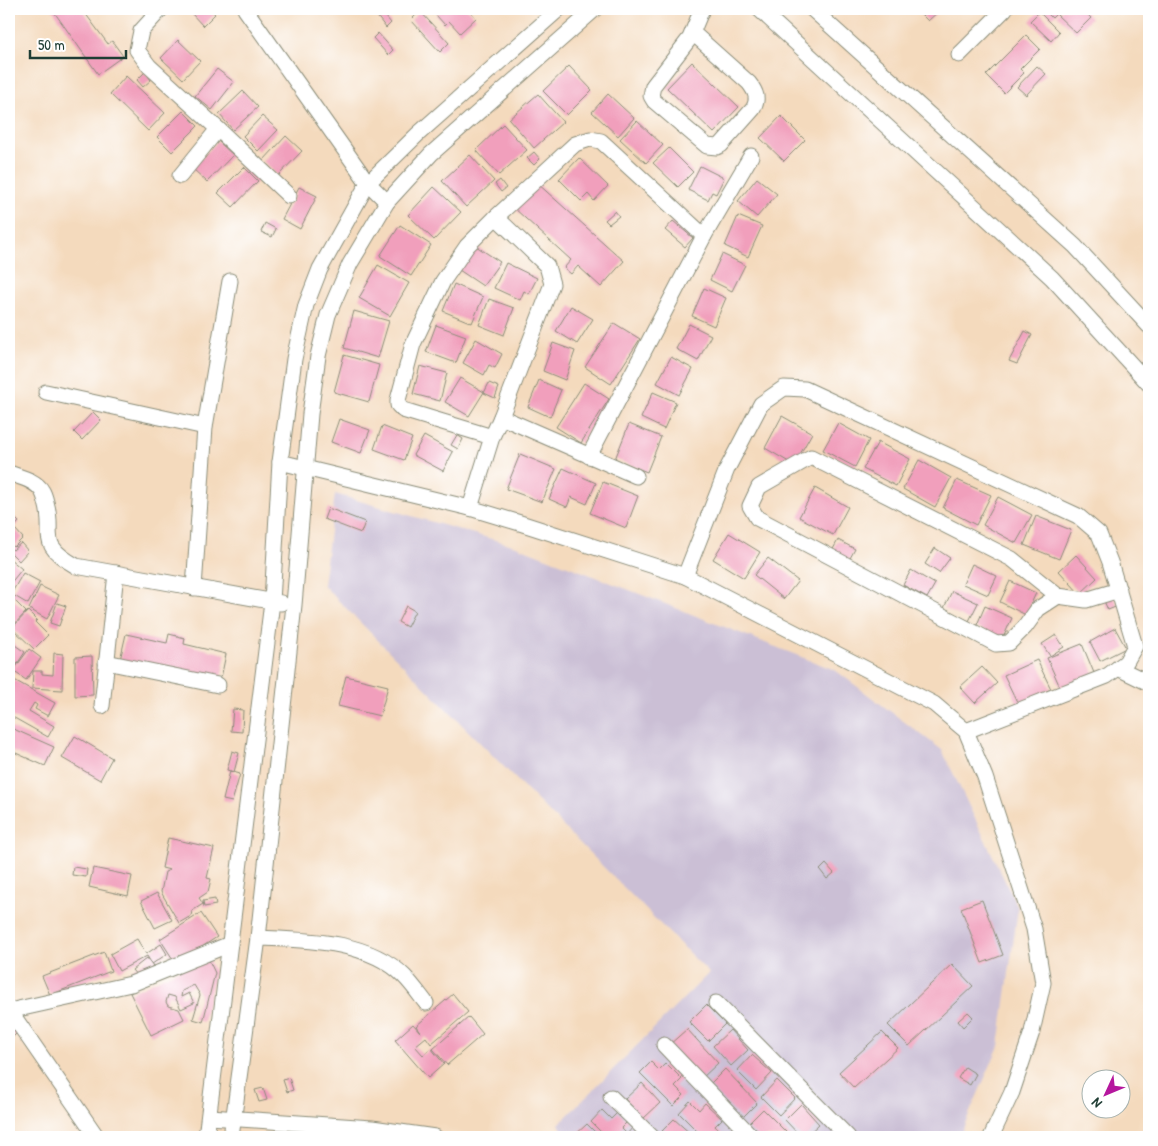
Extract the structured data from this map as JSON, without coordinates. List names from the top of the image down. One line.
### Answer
{"scale_bar":"50 m","north":"bottom left"}
